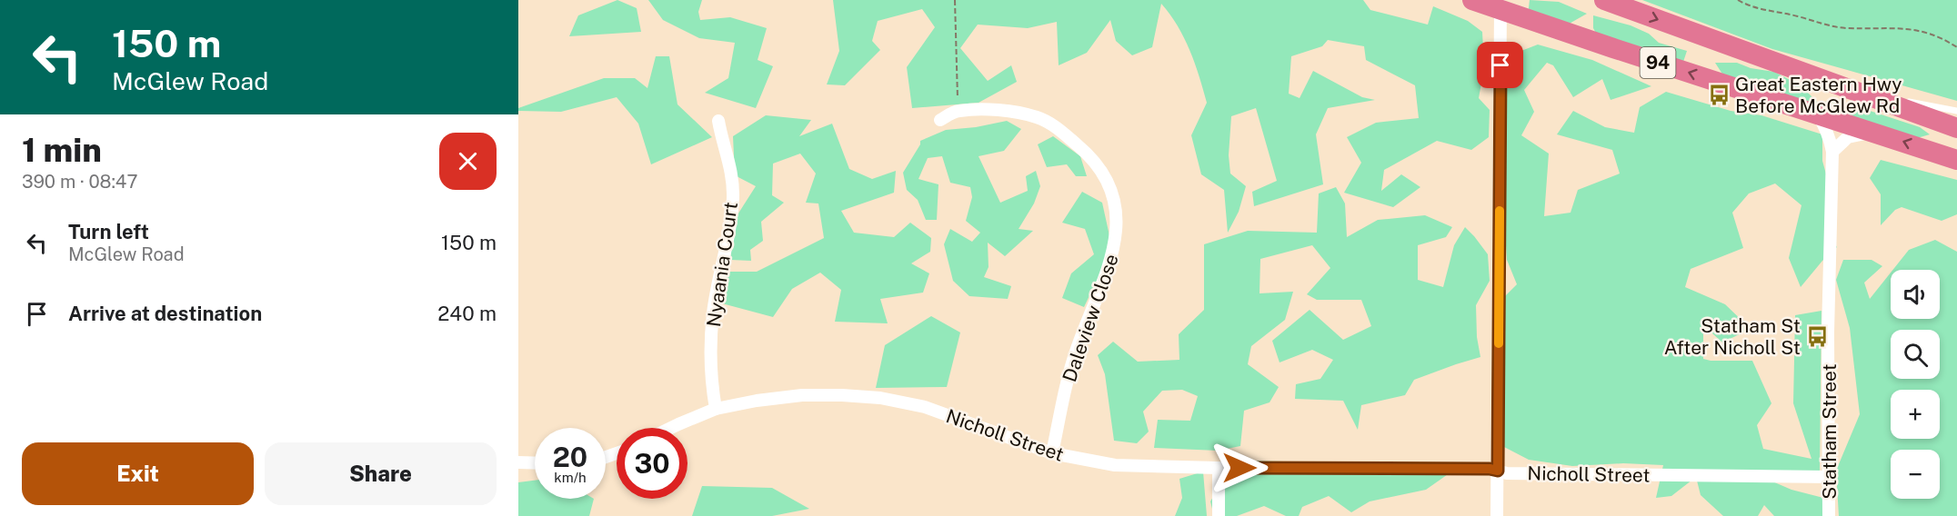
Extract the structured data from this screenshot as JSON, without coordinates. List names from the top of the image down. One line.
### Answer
{"streets":{"highway":["94"],"street":["Nyaania Court","Daleview Close","Statham Street","Nicholl Street"]},"crossings":[["94","Statham Street"],["Nyaania Court","Nicholl Street"],["Daleview Close","Nicholl Street"],["Statham Street","Nicholl Street"]],"places":{"bus stop":["Great Eastern Hwy Before McGlew Rd","Statham St After Nicholl St"]},"page":{"turn":["150 m","McGlew Road"],"heading":["1 min","390 m · 08:47"],"list":[{"name":"Turn left","note":"McGlew Road","value":"150 m"},{"name":"Arrive at destination","value":"240 m"}],"map_buttons":["+","−"],"speed":"20 km/h","limit":"30","buttons":["Exit","Share"]}}
